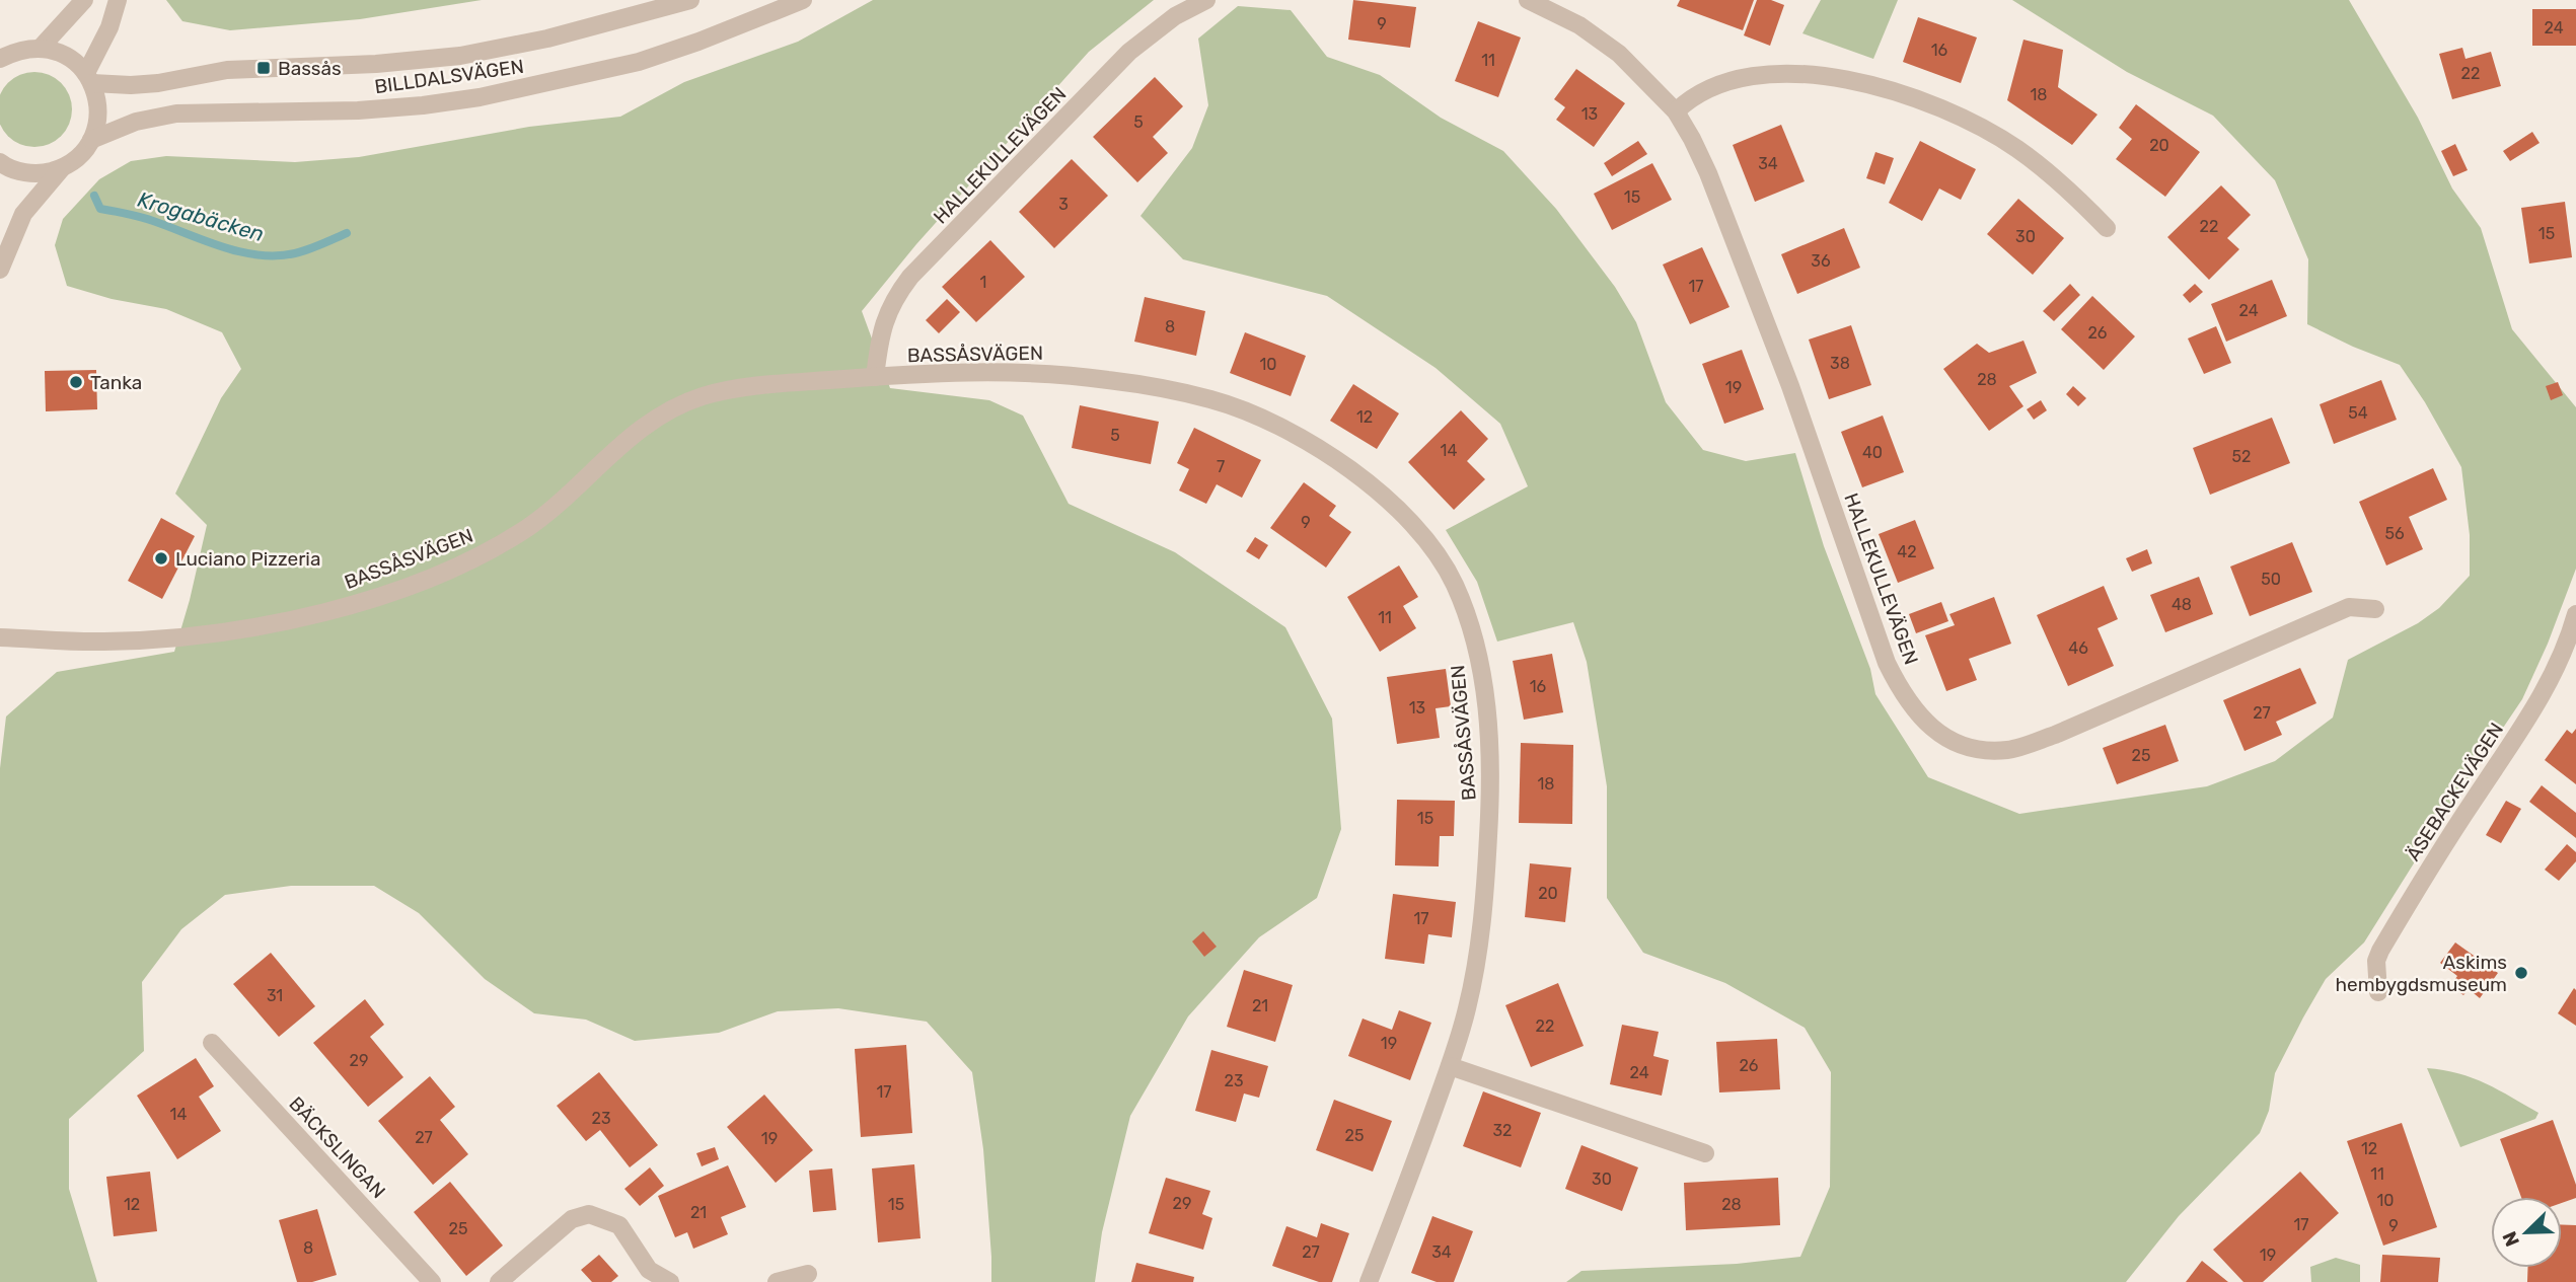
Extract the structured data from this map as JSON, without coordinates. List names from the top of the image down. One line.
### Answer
{"streets":{"street":["BILLDALSVÄGEN","HALLEKULLEVÄGEN","BASSÅSVÄGEN","ÄSEBACKEVÄGEN","BÄCKSLINGAN"]},"crossings":[["HALLEKULLEVÄGEN","BASSÅSVÄGEN"]],"water":["Krogabäcken"],"places":{"transit":["Bassås"],"other":["Tanka","Luciano Pizzeria","Askims hembygdsmuseum"]},"house_numbers":["9","24","16","11","22","18","13","5","20","34","15","3","22","15","30","36","1","17","24","8","26","38","10","28","19","54","12","5","14","40","52","7","9","56","42","50","48","11","46","16","13","27","25","18","15","20","17","31","21","22","19","29","26","24","23","17","14","23","32","25","27","19","12","11","30","10","29","12","15","28","21","17","9","25","8","27","34","19"],"north":"bottom left"}
